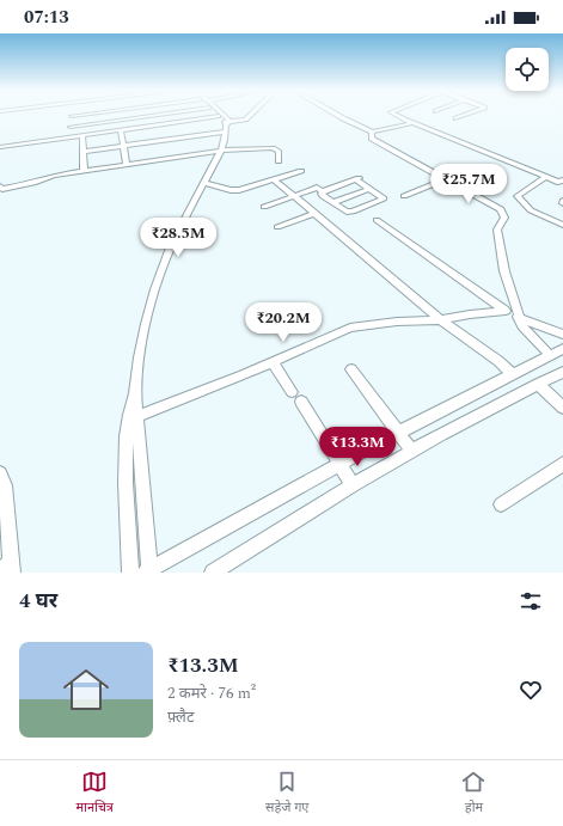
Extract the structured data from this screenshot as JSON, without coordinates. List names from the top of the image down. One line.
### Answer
{"page":{"status":"07:13","price":["₹25.7M","₹28.5M","₹20.2M","₹13.3M"],"heading":"4 घर","list":[{"name":"₹13.3M","note":"2 कमरे · 76 m² · फ़्लैट"}],"tabs":["मानचित्र","सहेजे गए","होम"]}}
